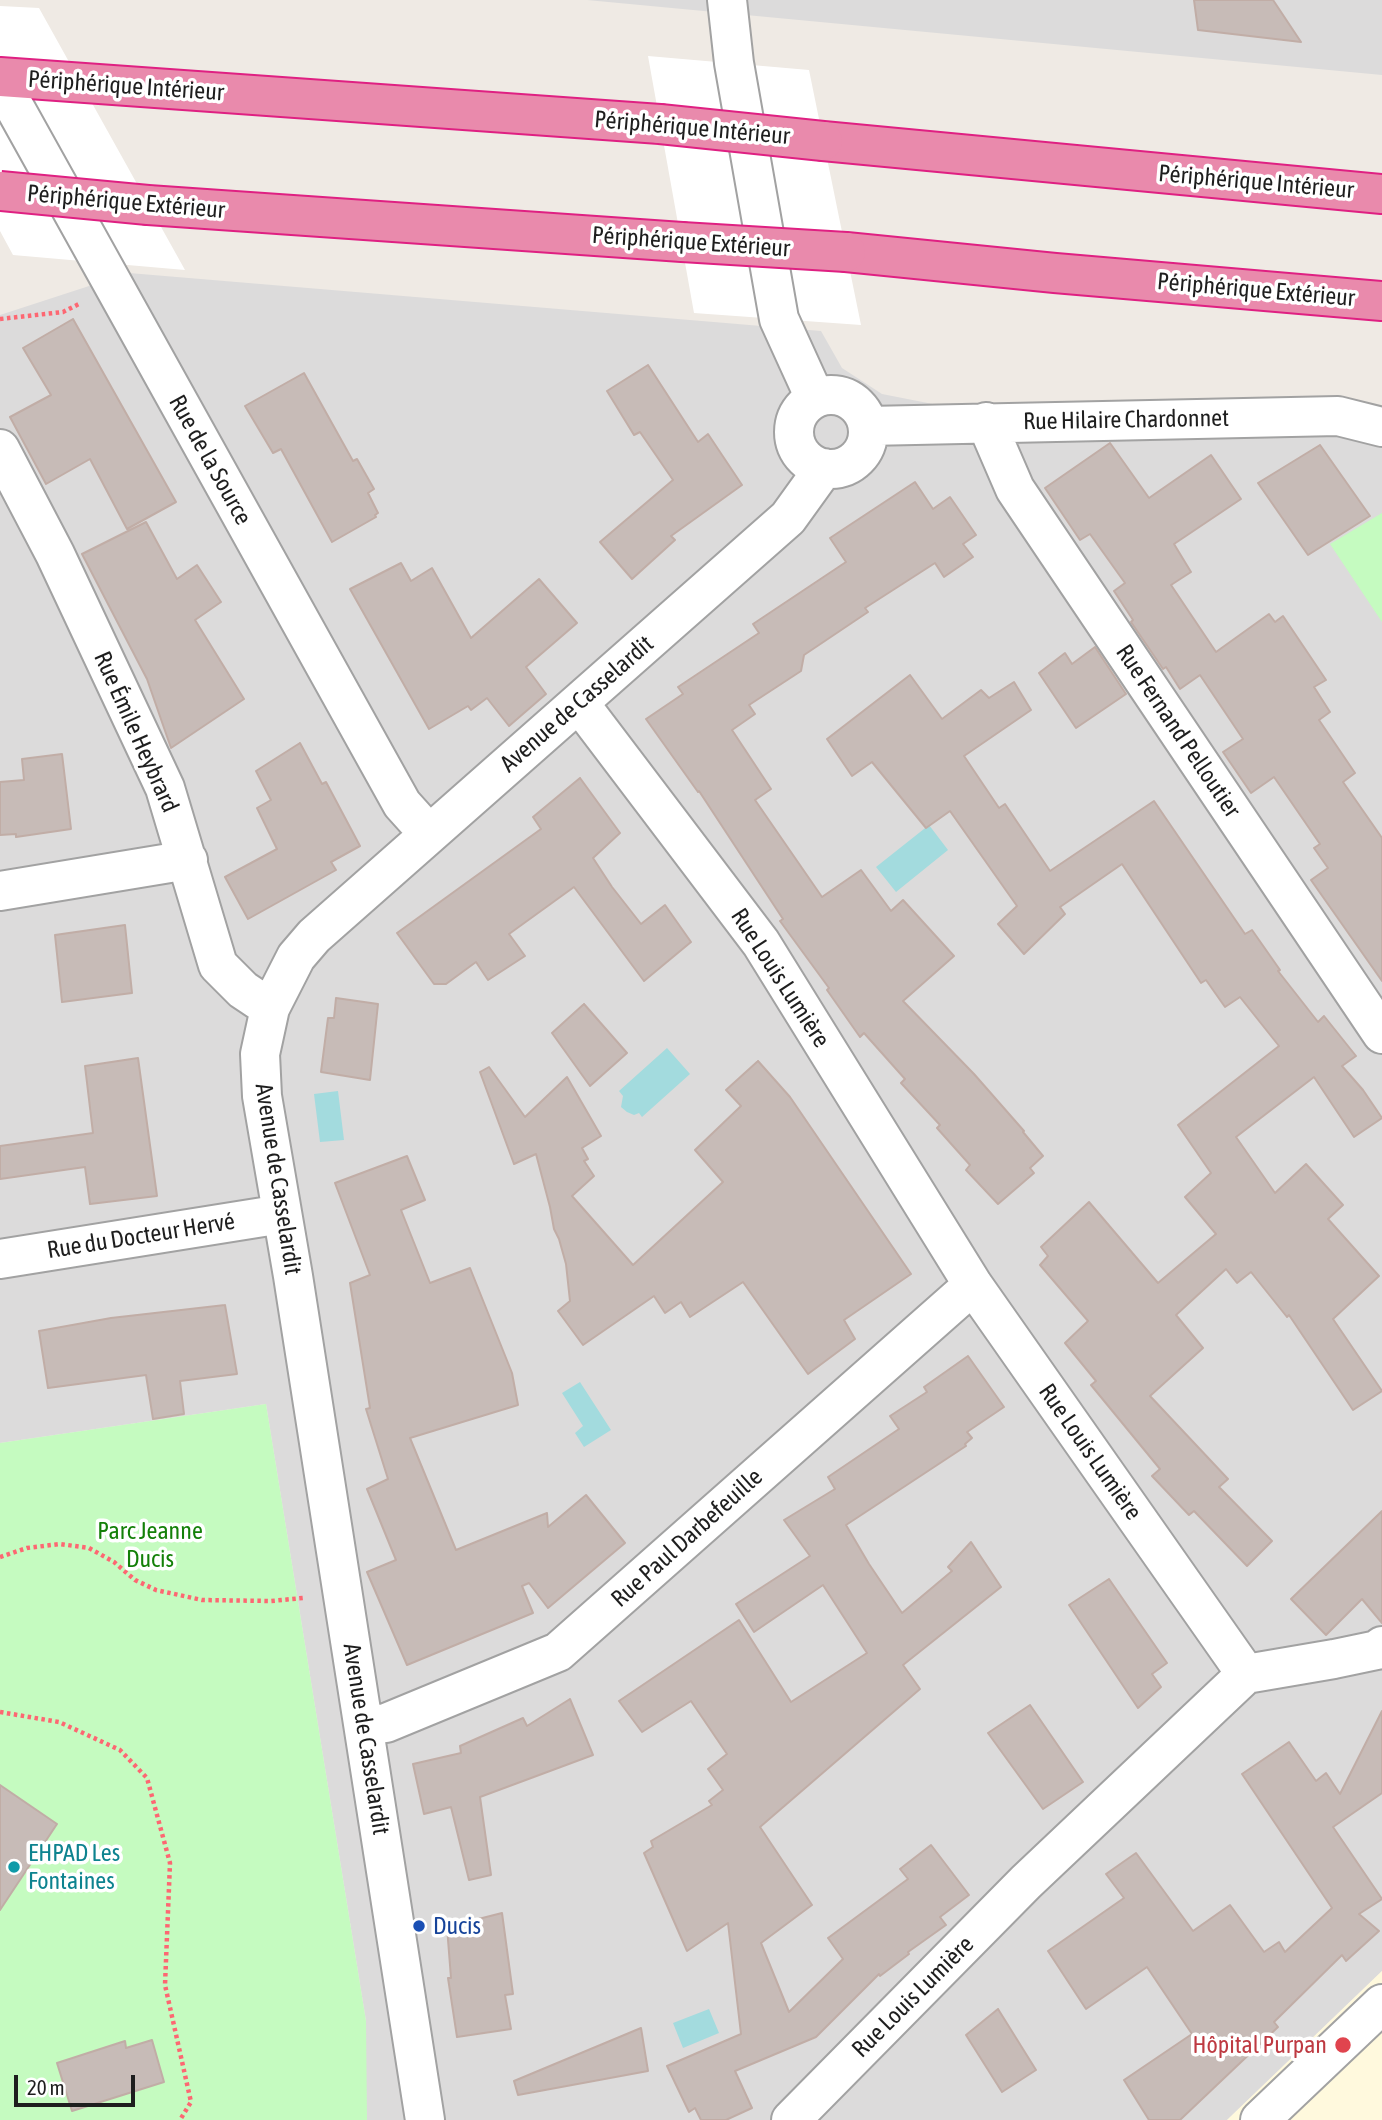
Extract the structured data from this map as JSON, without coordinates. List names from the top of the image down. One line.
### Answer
{"streets":{"highway":["Périphérique Intérieur","Périphérique Extérieur"],"street":["Rue Hilaire Chardonnet","Rue de la Source","Avenue de Casselardit","Rue Fernand Pelloutier","Rue Émile Heybrard","Rue Louis Lumière","Rue du Docteur Hervé","Rue Paul Darbefeuille"]},"crossings":[["Périphérique Intérieur","Rue de la Source"],["Rue Hilaire Chardonnet","Avenue de Casselardit"],["Rue Hilaire Chardonnet","Rue Fernand Pelloutier"],["Rue de la Source","Avenue de Casselardit"],["Avenue de Casselardit","Rue Émile Heybrard"],["Avenue de Casselardit","Rue Louis Lumière"],["Avenue de Casselardit","Rue du Docteur Hervé"],["Avenue de Casselardit","Rue Paul Darbefeuille"],["Rue Louis Lumière","Rue Paul Darbefeuille"]],"parks":["Parc Jeanne Ducis"],"places":["EHPAD Les Fontaines","Ducis","Hôpital Purpan"],"scale_bar":"20 m"}
